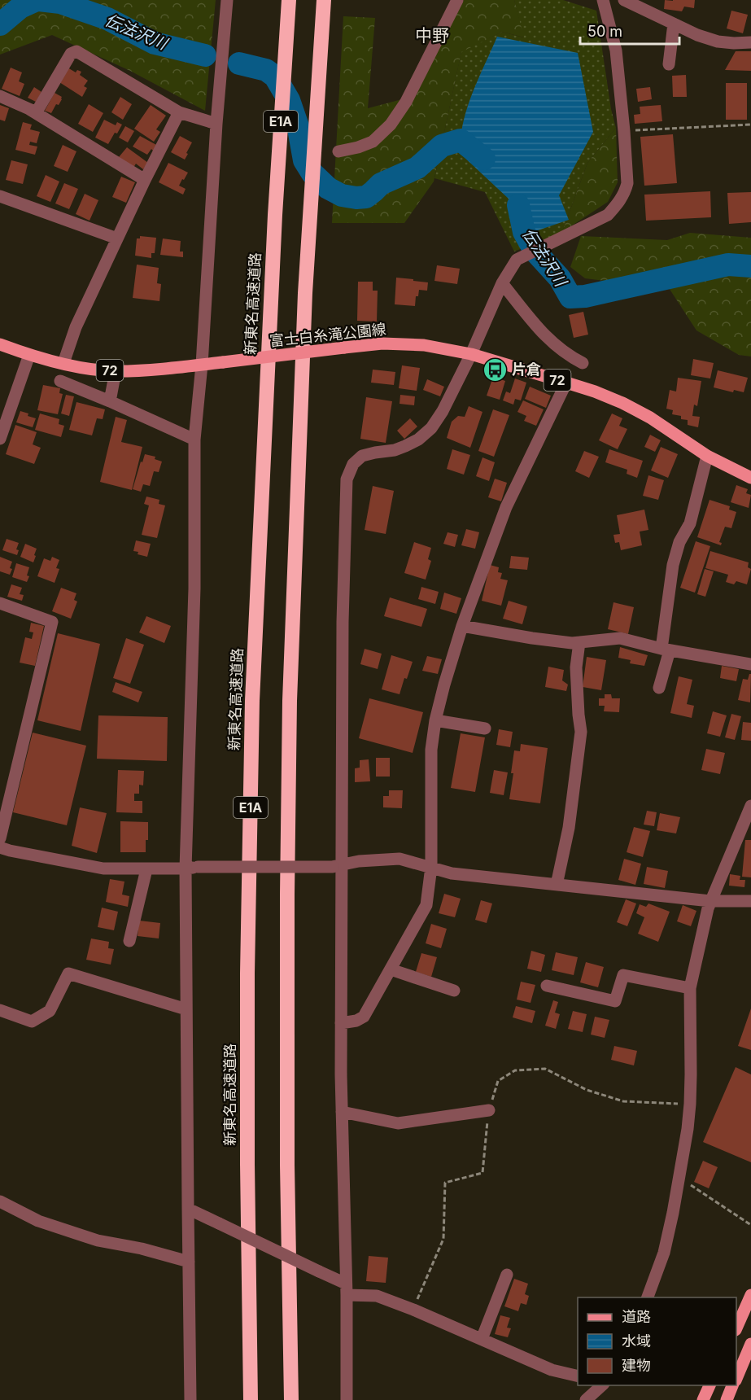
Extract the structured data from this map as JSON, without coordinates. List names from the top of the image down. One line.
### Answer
{"streets":{"highway":["E1A","新東名高速道路"],"main road":["富士白糸滝公園線","72"]},"districts":["中野"],"water":["伝法沢川"],"places":{"bus stop":["片倉"]},"legend":["道路","水域","建物"],"scale_bar":"50 m"}
